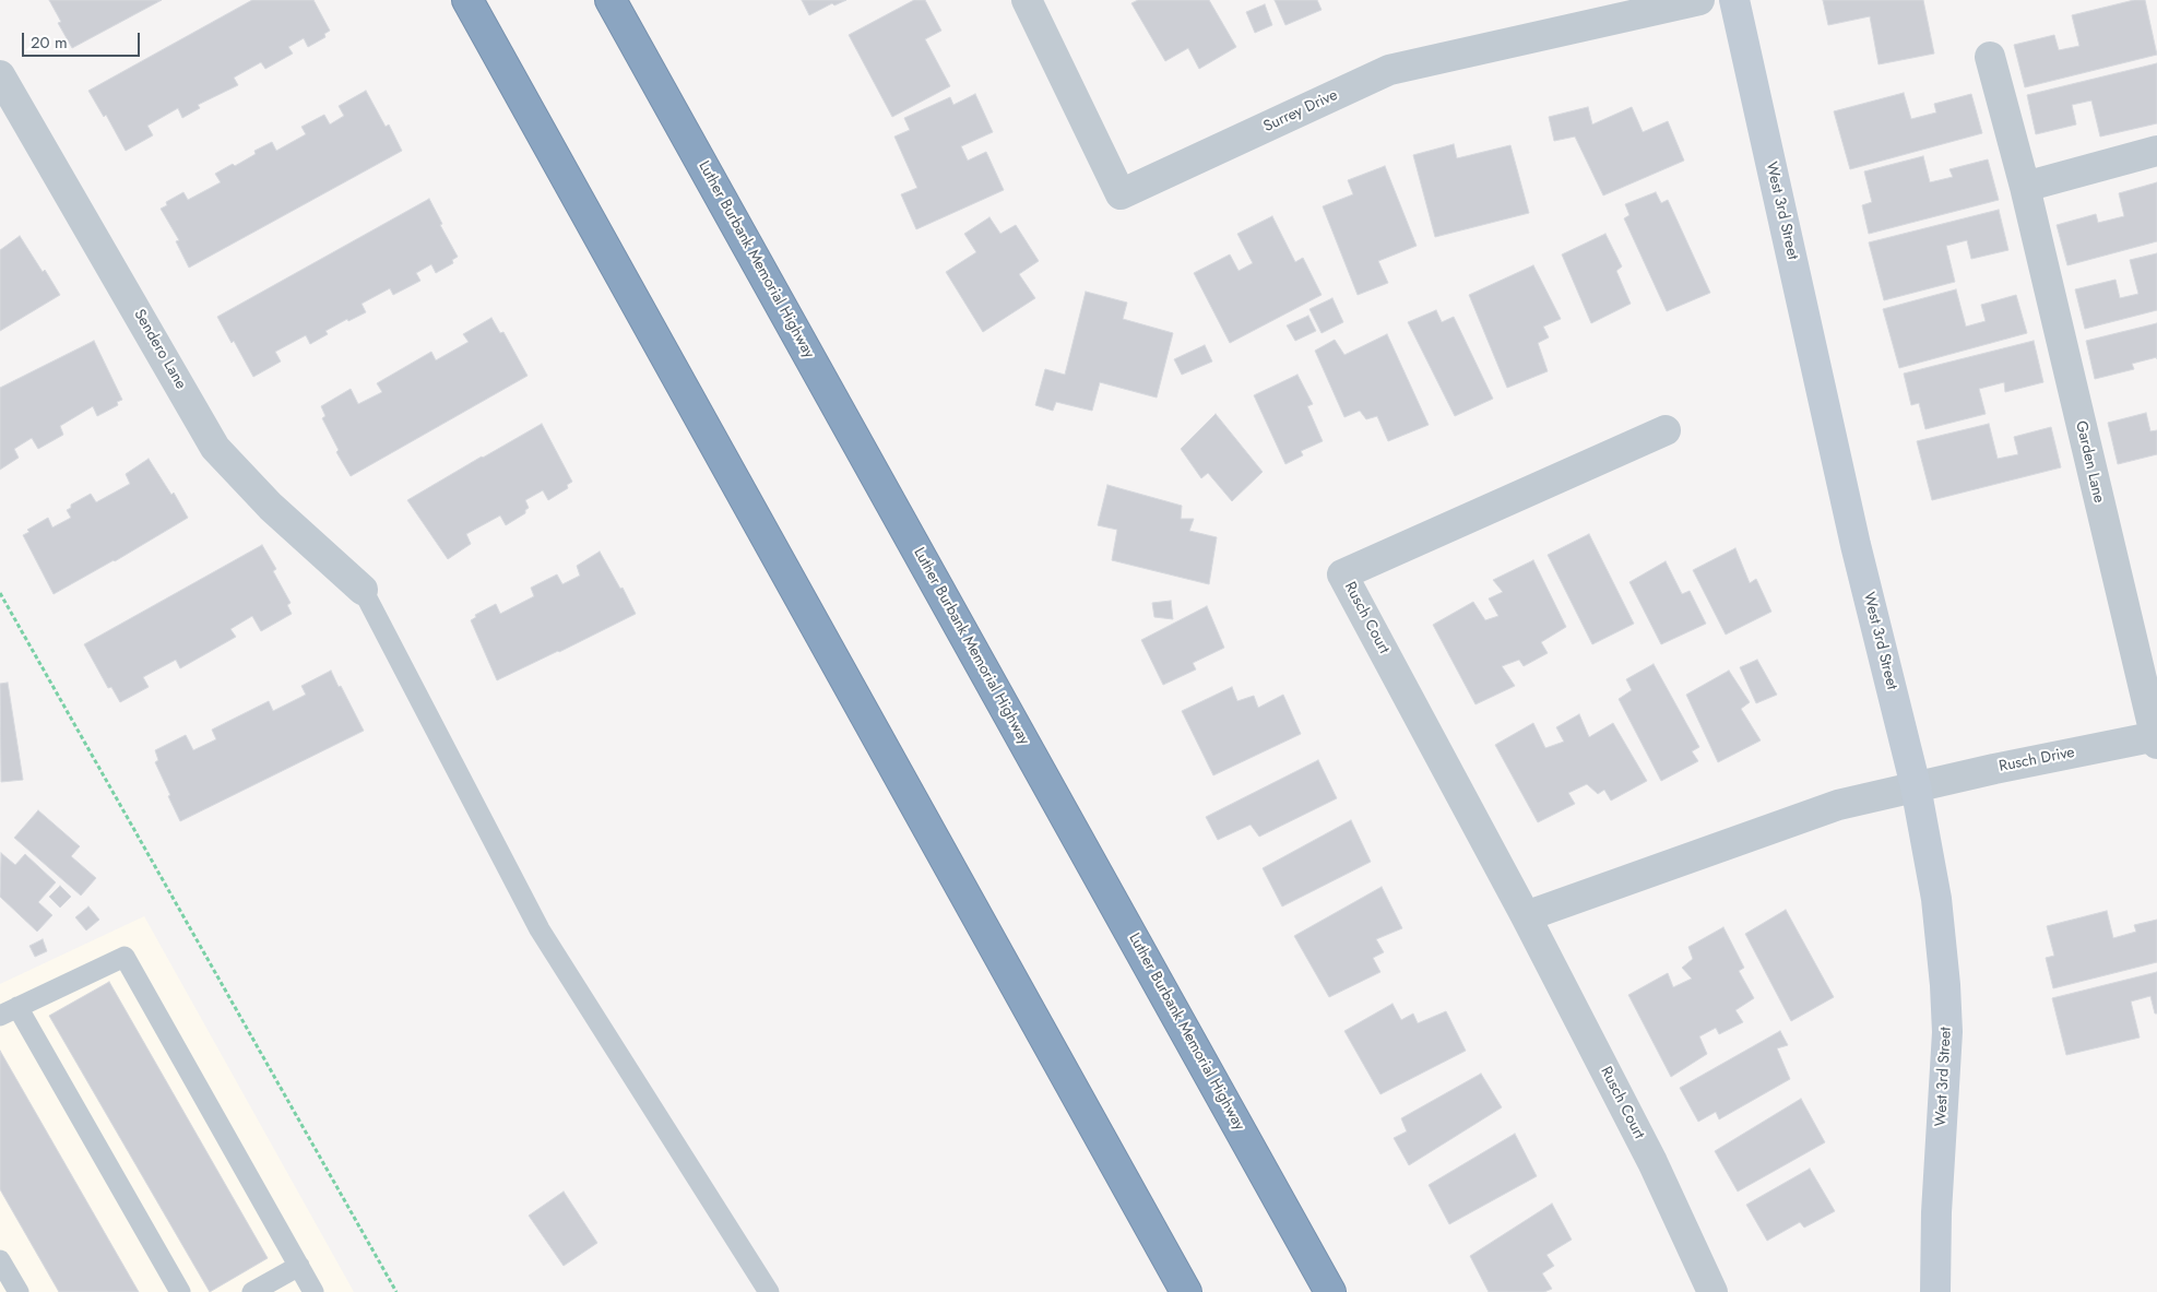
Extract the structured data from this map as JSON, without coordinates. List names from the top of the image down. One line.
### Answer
{"streets":{"highway":["Luther Burbank Memorial Highway"],"main road":["West 3rd Street"],"street":["Surrey Drive","Sendero Lane","Garden Lane","Rusch Court","Rusch Drive"]},"crossings":[["West 3rd Street","Rusch Drive"],["Garden Lane","Rusch Drive"]],"scale_bar":"20 m"}
